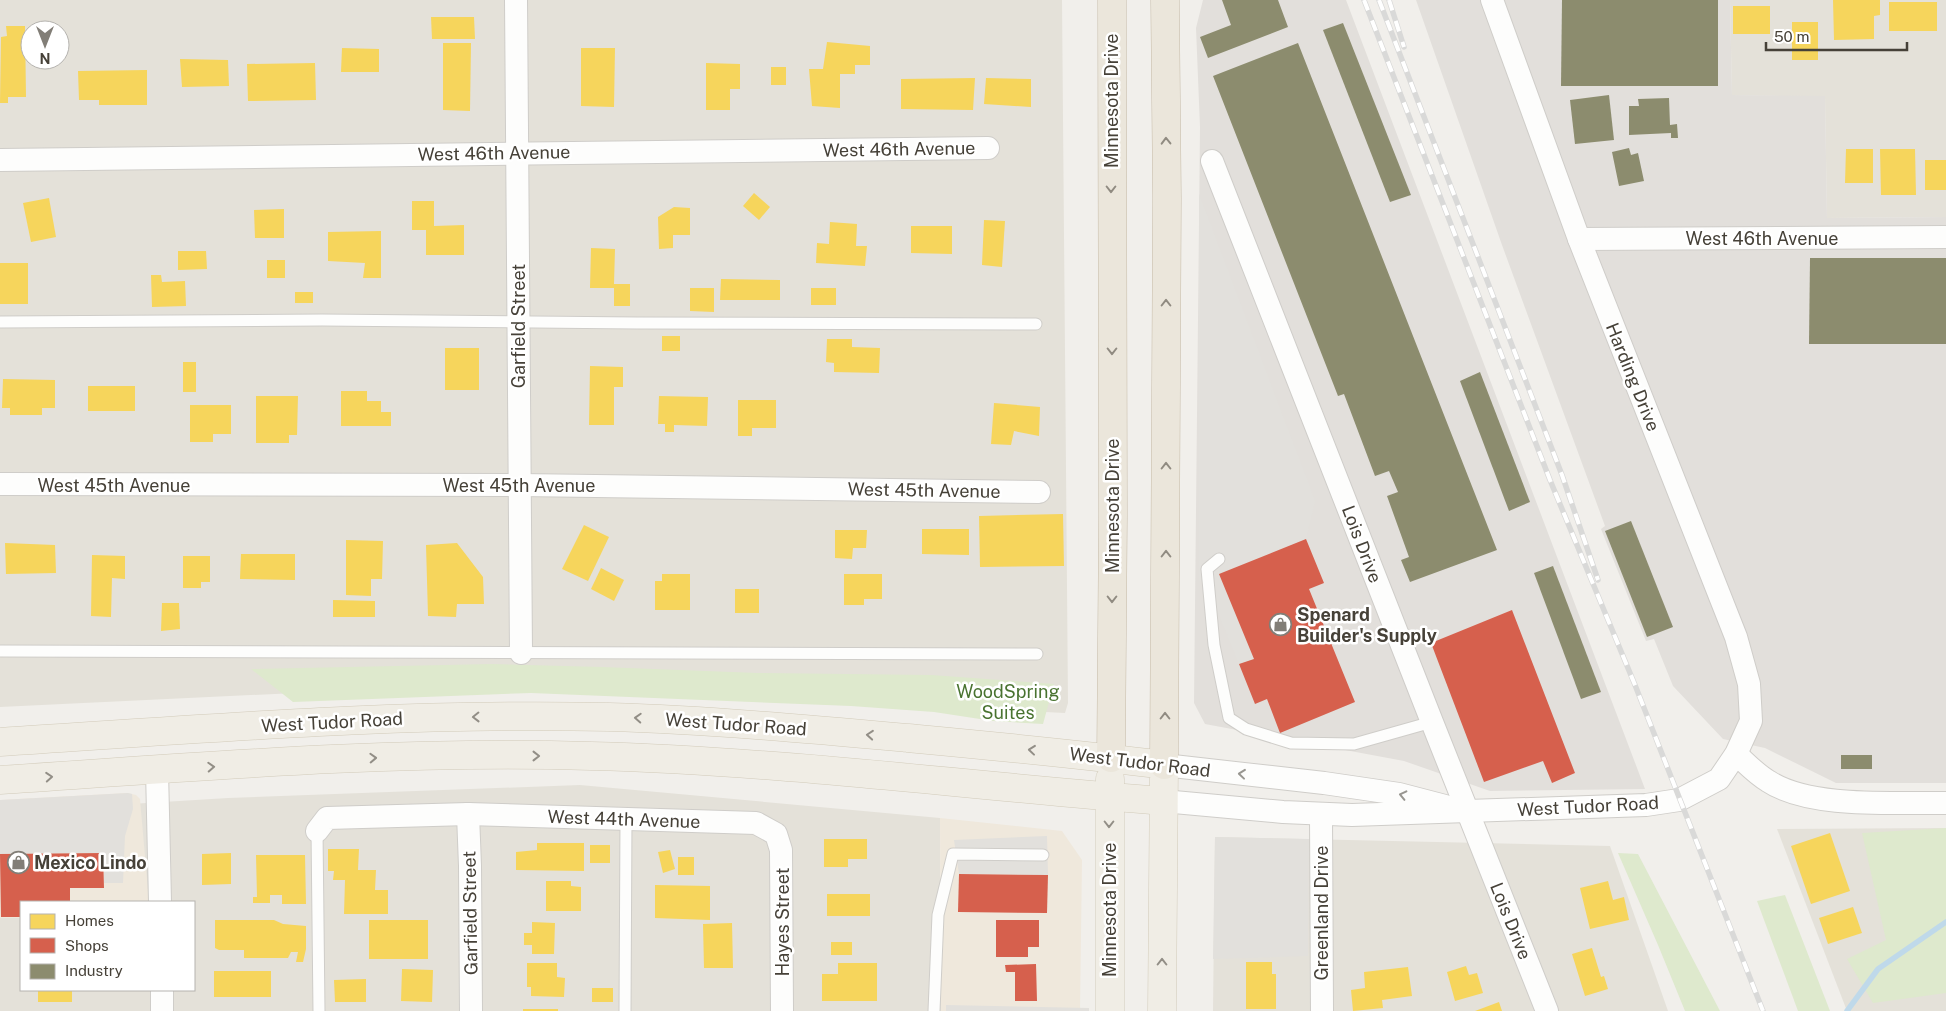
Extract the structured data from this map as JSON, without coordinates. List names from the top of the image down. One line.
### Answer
{"streets":{"highway":["Minnesota Drive"],"main road":["West Tudor Road"],"street":["West 46th Avenue","Garfield Street","Harding Drive","West 45th Avenue","Lois Drive","West 44th Avenue","Greenland Drive","Hayes Street"]},"crossings":[["Minnesota Drive","West Tudor Road"],["West 46th Avenue","Garfield Street"],["West 46th Avenue","Harding Drive"],["Garfield Street","West 45th Avenue"],["Garfield Street","West 44th Avenue"],["Harding Drive","West Tudor Road"],["Lois Drive","West Tudor Road"],["West Tudor Road","Greenland Drive"],["West 44th Avenue","Hayes Street"]],"parks":["WoodSpring Suites"],"places":{"shop":["Spenard Builder's Supply","Mexico Lindo"]},"legend":["Homes","Shops","Industry"],"scale_bar":"50 m","north":"bottom"}
